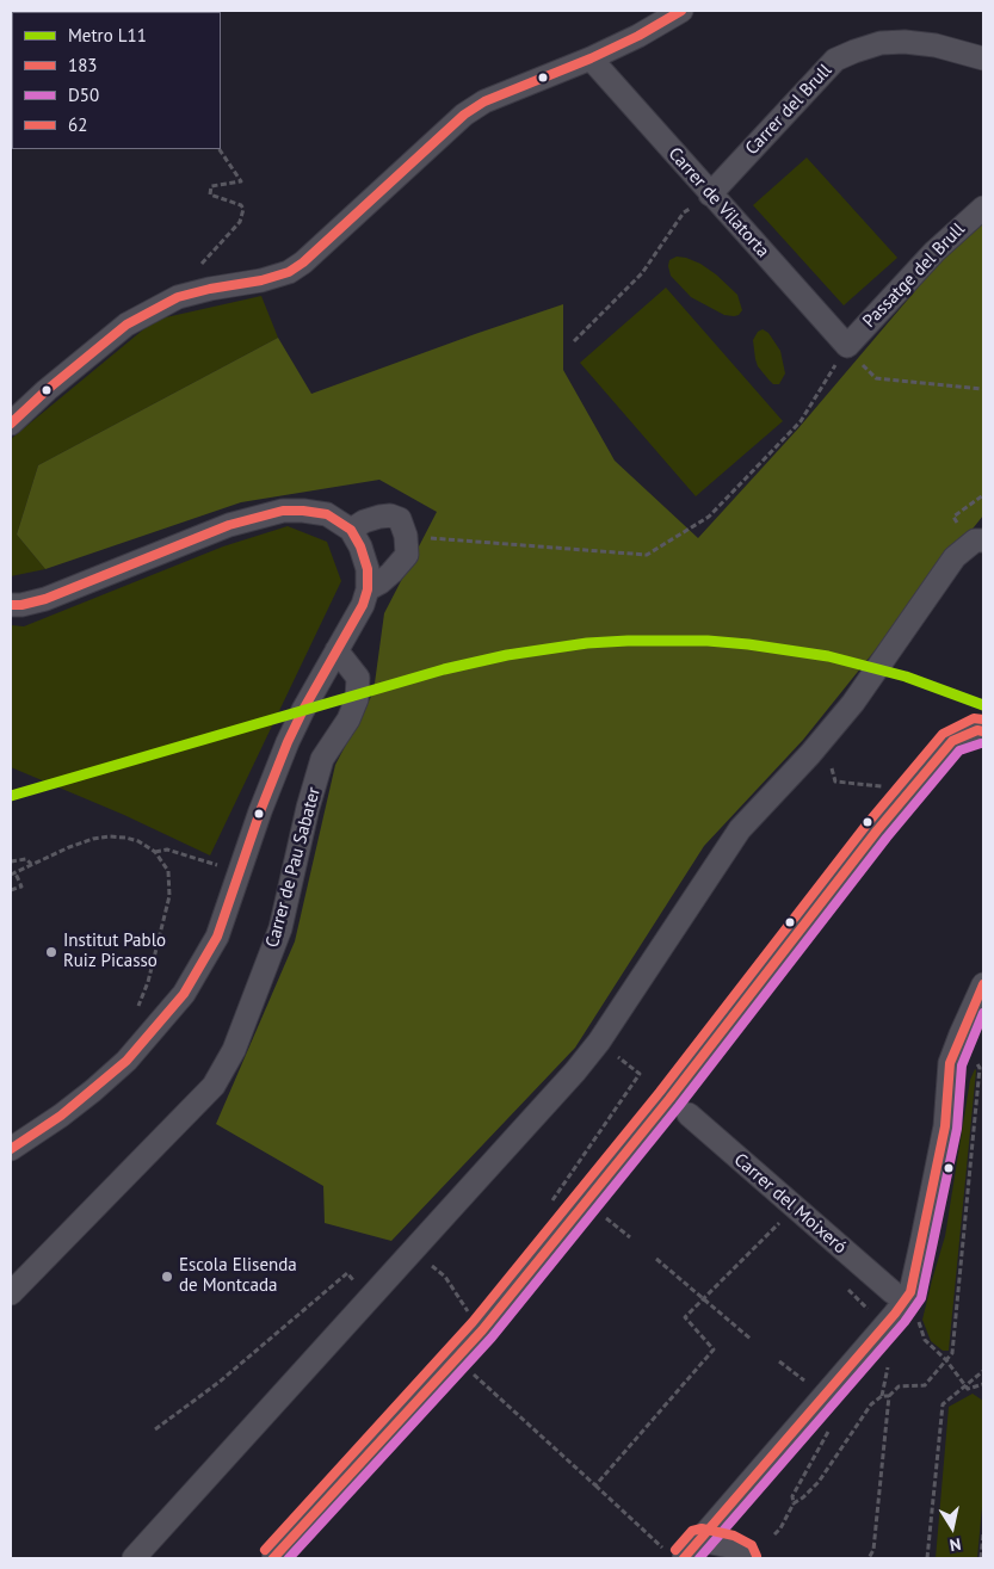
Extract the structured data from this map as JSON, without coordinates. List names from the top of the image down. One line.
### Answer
{"streets":{"street":["Carrer del Brull","Carrer de Vilatorta","Passatge del Brull","Carrer de Pau Sabater","Carrer del Moixeró"]},"crossings":[["Carrer del Brull","Carrer de Vilatorta"],["Carrer de Vilatorta","Passatge del Brull"]],"places":["Institut Pablo Ruiz Picasso","Escola Elisenda de Montcada"],"lines":["transit line 183","metro line L11","transit line 62","transit line D50"],"legend":["Metro L11","183","D50","62"],"north":"bottom"}
